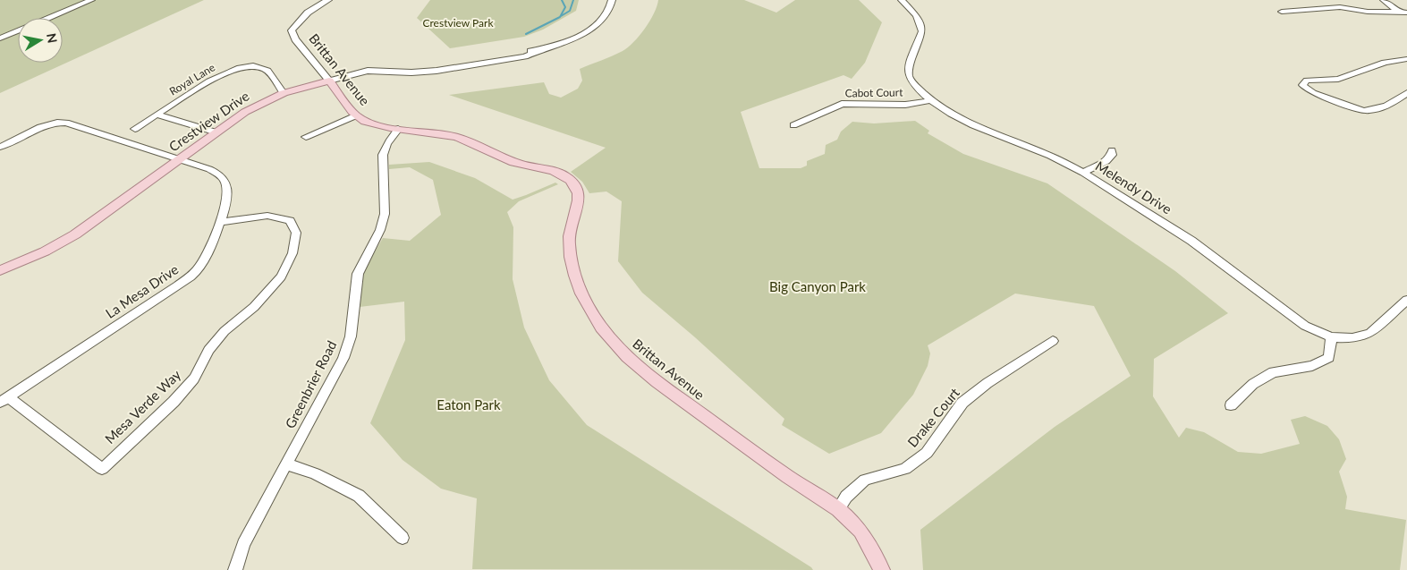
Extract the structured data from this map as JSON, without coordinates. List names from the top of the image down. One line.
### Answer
{"streets":{"main road":["Brittan Avenue","Crestview Drive"],"street":["Royal Lane","Cabot Court","Melendy Drive","La Mesa Drive","Greenbrier Road","Mesa Verde Way","Drake Court"]},"crossings":[["Brittan Avenue","Crestview Drive"],["Brittan Avenue","Greenbrier Road"],["Brittan Avenue","Drake Court"],["Royal Lane","Crestview Drive"],["Cabot Court","Melendy Drive"],["Crestview Drive","La Mesa Drive"],["La Mesa Drive","Mesa Verde Way"]],"parks":["Crestview Park","Big Canyon Park","Eaton Park"],"north":"right"}
